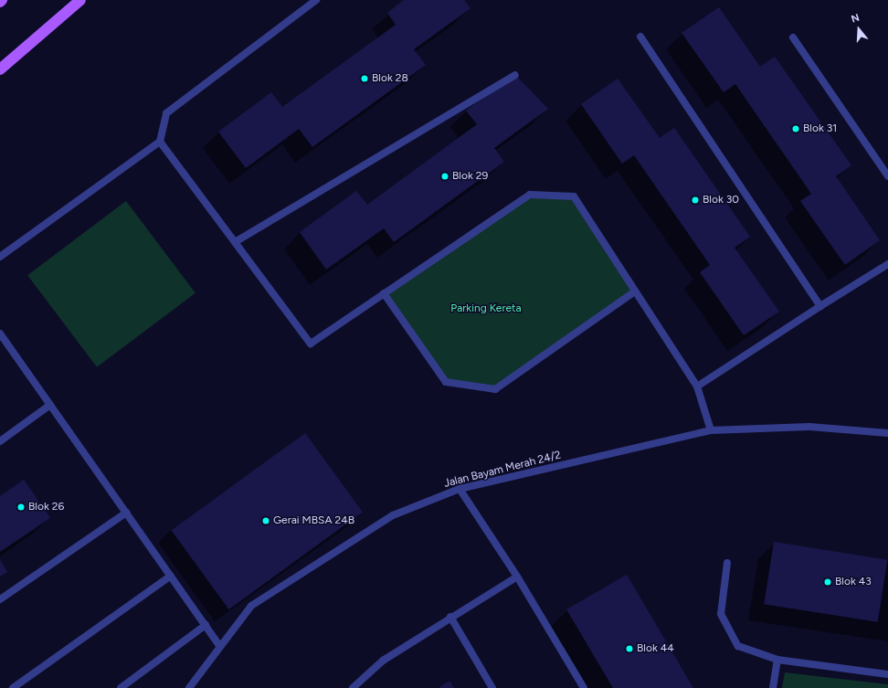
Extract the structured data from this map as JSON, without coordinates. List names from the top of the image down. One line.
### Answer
{"streets":{"street":["Jalan Bayam Merah 24/2"]},"parks":["Parking Kereta"],"places":["Blok 28","Blok 31","Blok 29","Blok 30","Blok 26","Gerai MBSA 24B","Blok 43","Blok 44"],"north":"top"}
